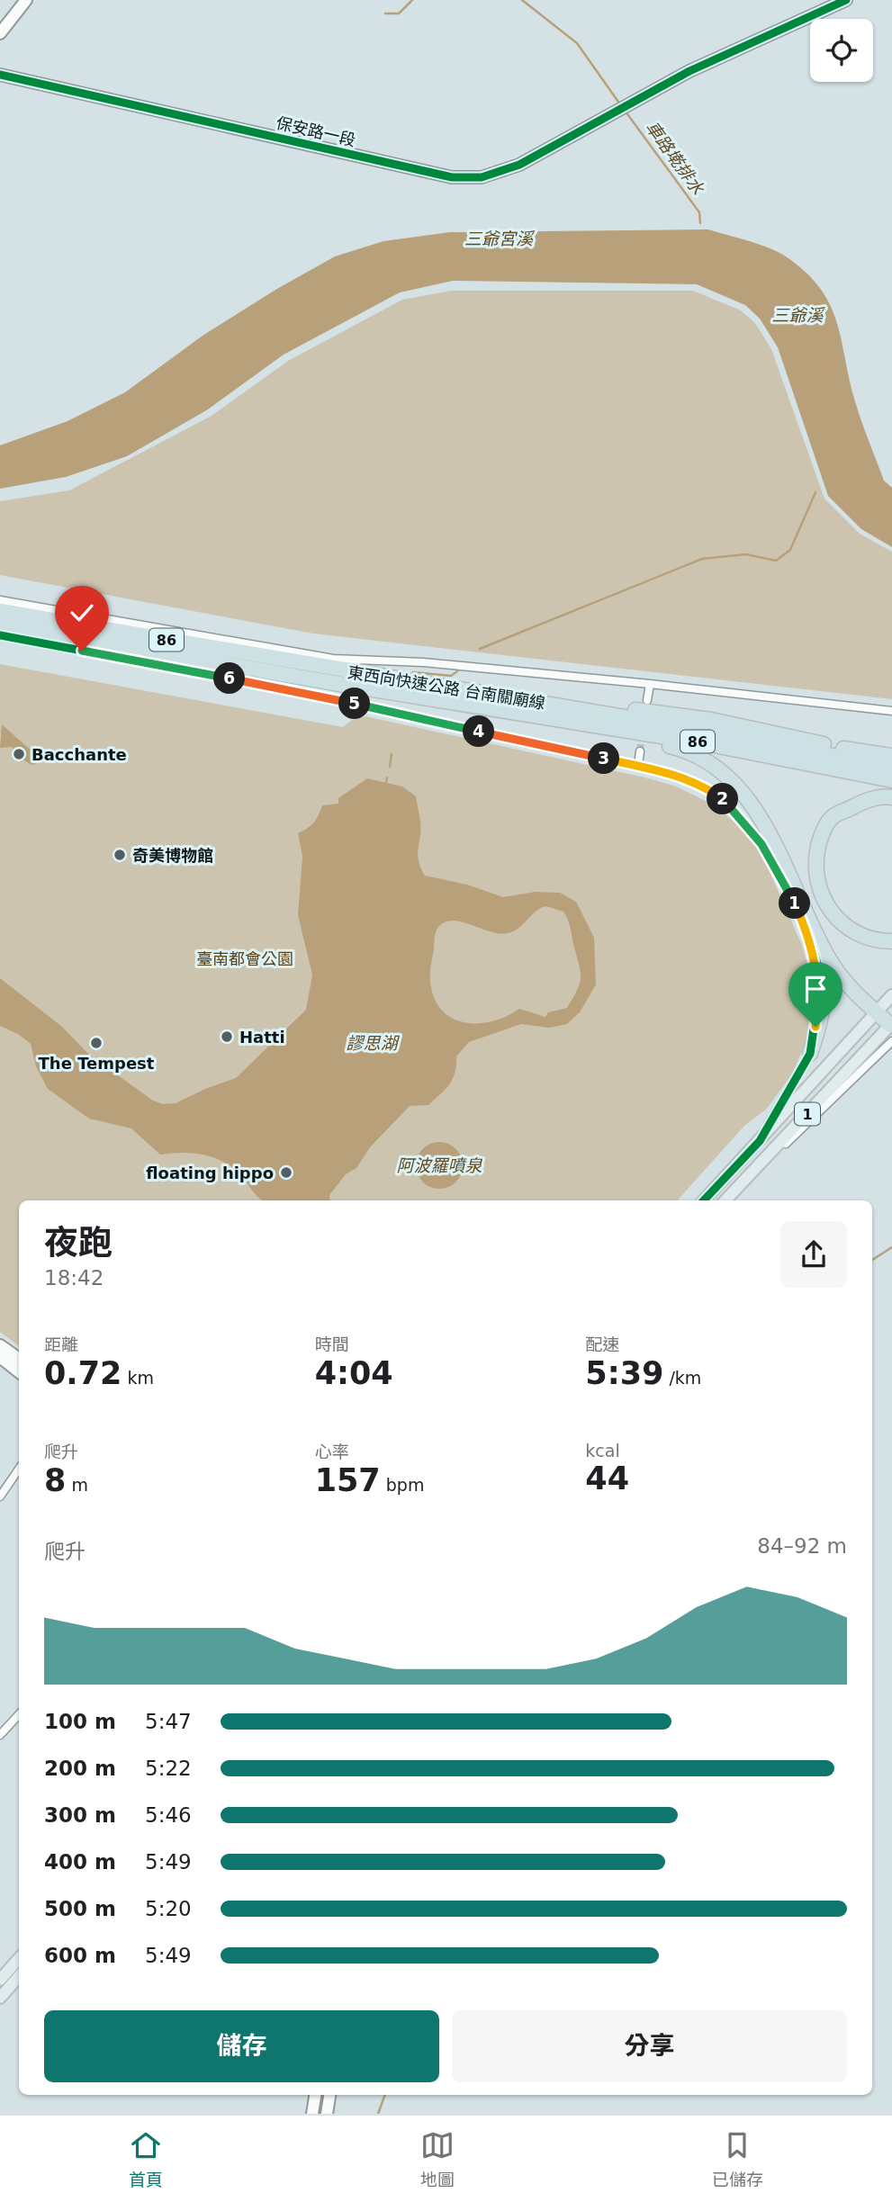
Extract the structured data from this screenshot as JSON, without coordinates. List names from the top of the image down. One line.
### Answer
{"streets":{"highway":["86","東西向快速公路 台南關廟線"],"main road":["1"],"street":["保安路一段"]},"water":["車路墘排水","三爺宮溪","三爺溪","謬思湖","阿波羅噴泉"],"parks":["臺南都會公園"],"places":["Bacchante","奇美博物館","Hatti","The Tempest","floating hippo"],"page":{"pins":["6","5","4","3","2","1"],"heading":["夜跑","18:42"],"stats":[["距離","0.72 km"],["時間","4:04"],["配速","5:39 /km"],["爬升","8 m"],["心率","157 bpm"],["kcal","44"]],"chart":["爬升","84–92 m"],"list":[{"name":"100 m","note":"5:47"},{"name":"200 m","note":"5:22"},{"name":"300 m","note":"5:46"},{"name":"400 m","note":"5:49"},{"name":"500 m","note":"5:20"},{"name":"600 m","note":"5:49"}],"buttons":["儲存","分享"],"tabs":["首頁","地圖","已儲存"]}}
